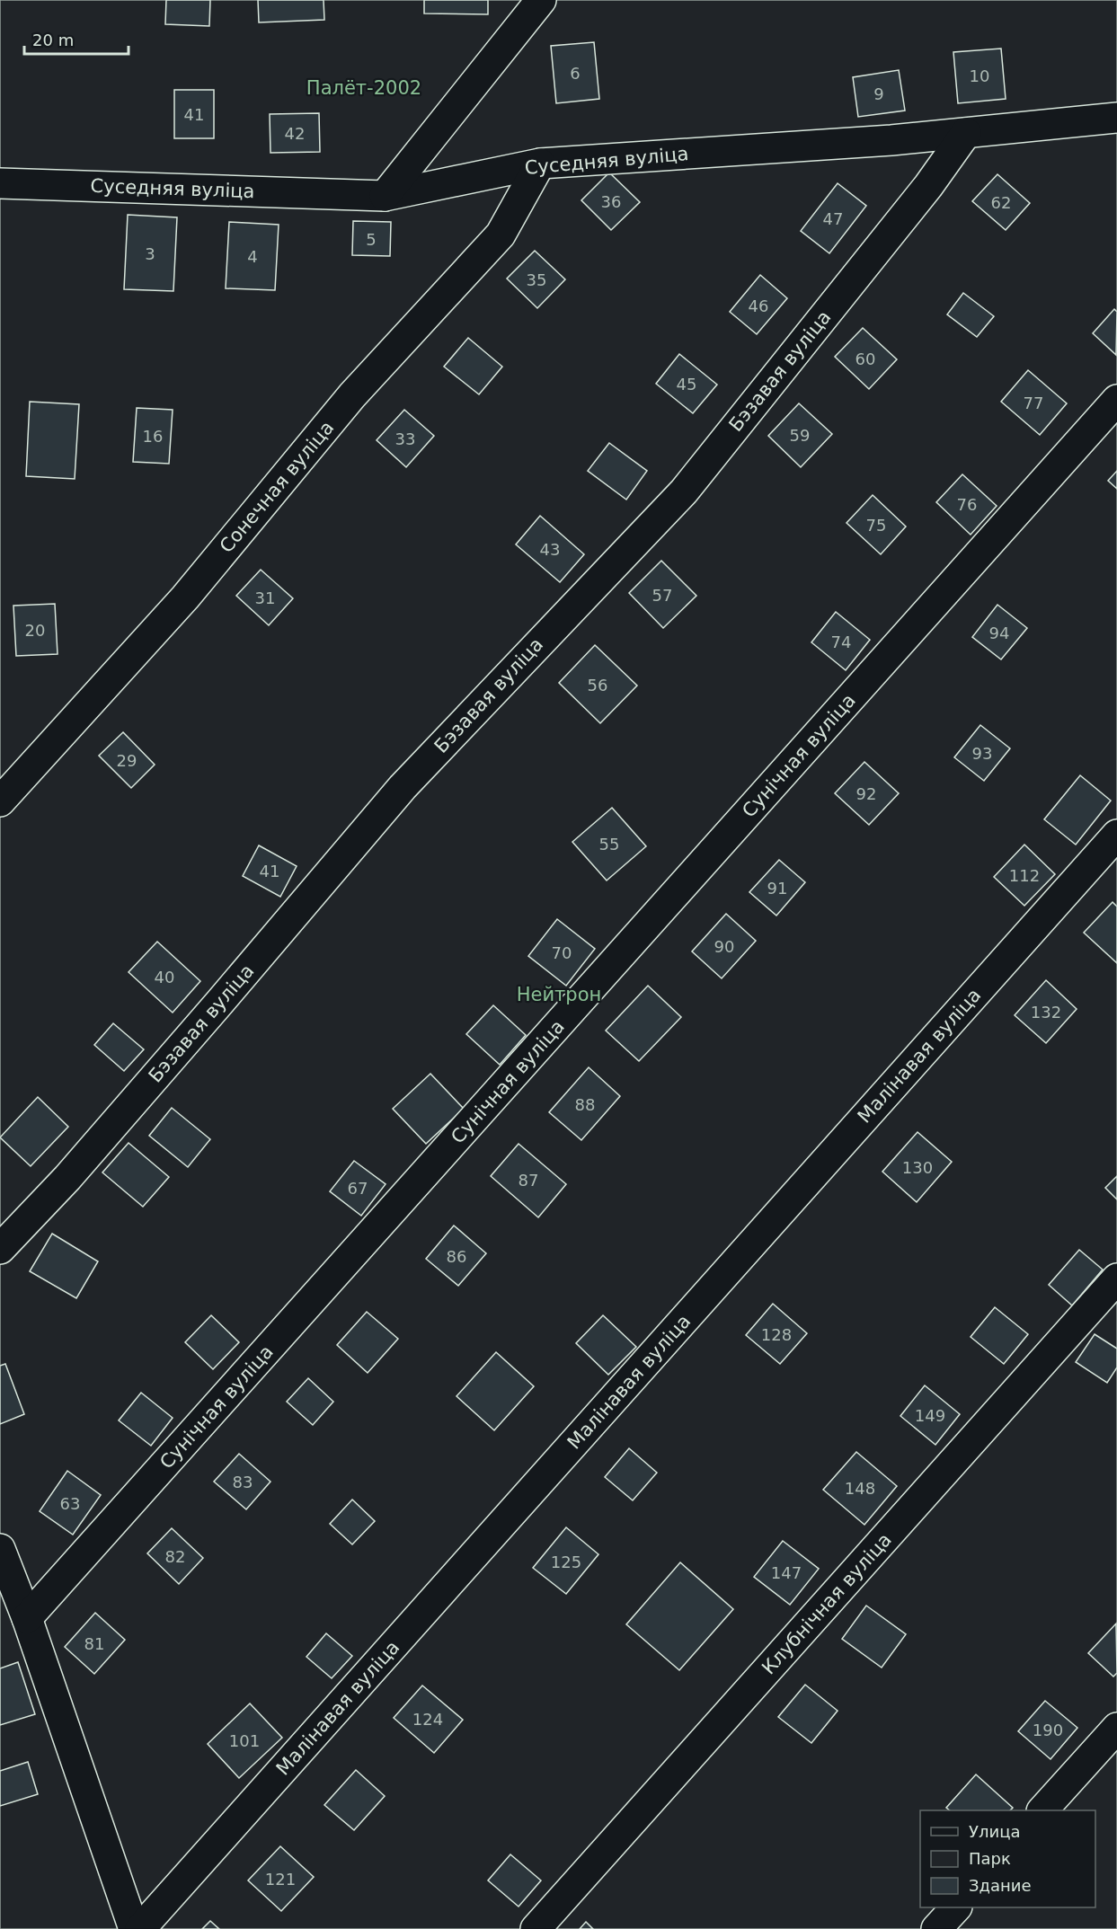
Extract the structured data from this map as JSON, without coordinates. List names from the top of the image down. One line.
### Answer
{"streets":{"street":["Суседняя вуліца","Бэзавая вуліца","Сонечная вуліца","Сунічная вуліца","Малінавая вуліца","Клубнічная вуліца"]},"crossings":[["Суседняя вуліца","Бэзавая вуліца"],["Суседняя вуліца","Сонечная вуліца"]],"parks":["Палёт-2002","Нейтрон"],"house_numbers":["6","10","9","41","42","36","62","47","5","3","4","35","46","60","45","77","59","16","33","76","75","43","57","31","20","94","74","56","93","29","92","55","41","112","91","90","70","40","132","88","130","87","67","86","128","149","83","148","63","82","125","147","81","124","190","101","121"],"legend":["Улица","Парк","Здание"],"scale_bar":"20 m"}
